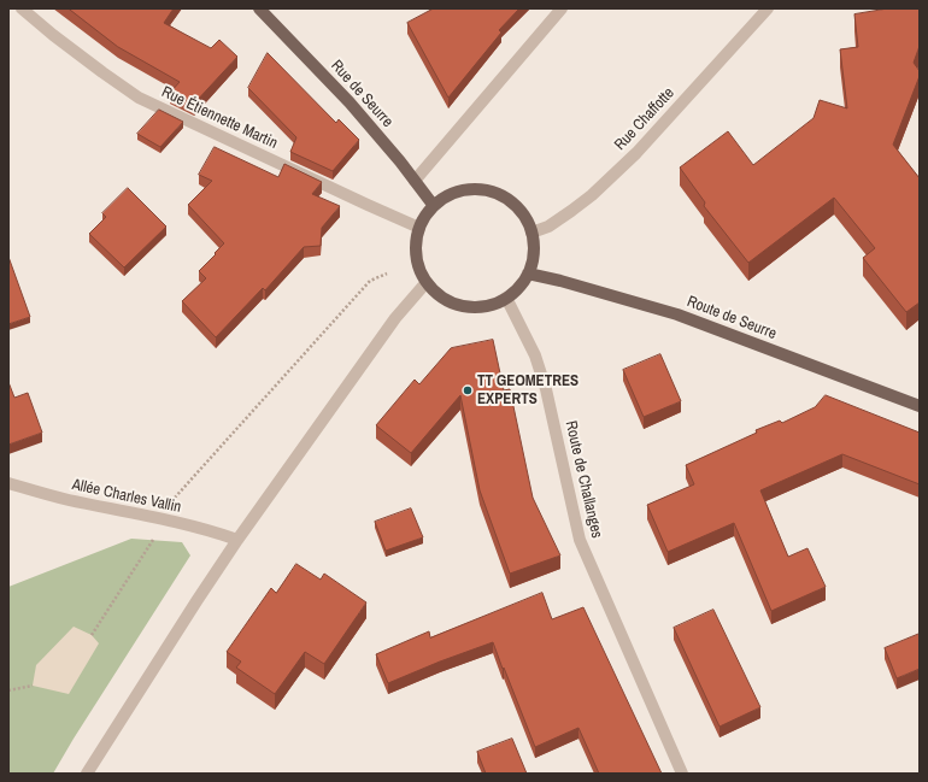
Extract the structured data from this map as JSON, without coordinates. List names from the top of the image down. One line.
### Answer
{"streets":{"main road":["Rue de Seurre","Route de Seurre"],"street":["Rue Étiennette Martin","Rue Chaffotte","Route de Challanges","Allée Charles Vallin"]},"crossings":[["Rue de Seurre","Rue Étiennette Martin"],["Rue de Seurre","Rue Chaffotte"],["Rue de Seurre","Route de Seurre"],["Rue de Seurre","Route de Challanges"],["Rue Étiennette Martin","Rue Chaffotte"],["Rue Étiennette Martin","Route de Seurre"],["Rue Étiennette Martin","Route de Challanges"],["Rue Chaffotte","Route de Seurre"],["Rue Chaffotte","Route de Challanges"],["Route de Seurre","Route de Challanges"]],"places":["TT GEOMETRES EXPERTS"]}
